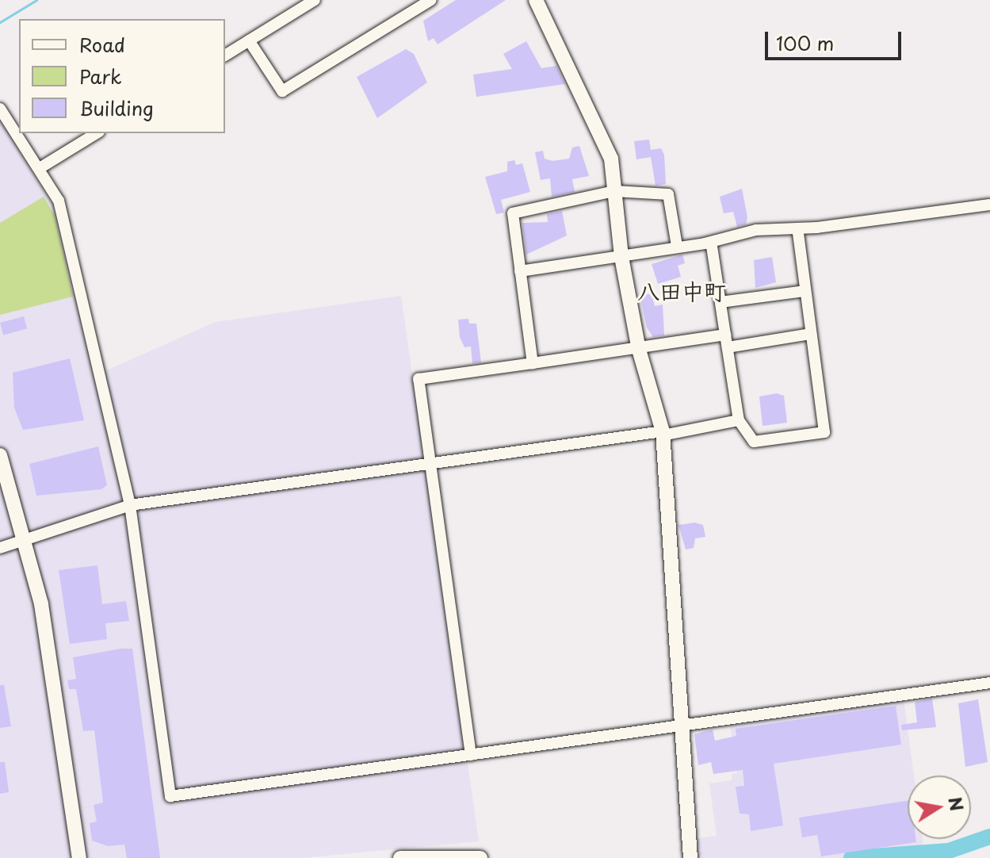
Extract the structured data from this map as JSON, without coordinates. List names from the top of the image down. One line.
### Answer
{"districts":["八田中町"],"legend":["Road","Park","Building"],"scale_bar":"100 m","north":"right"}
